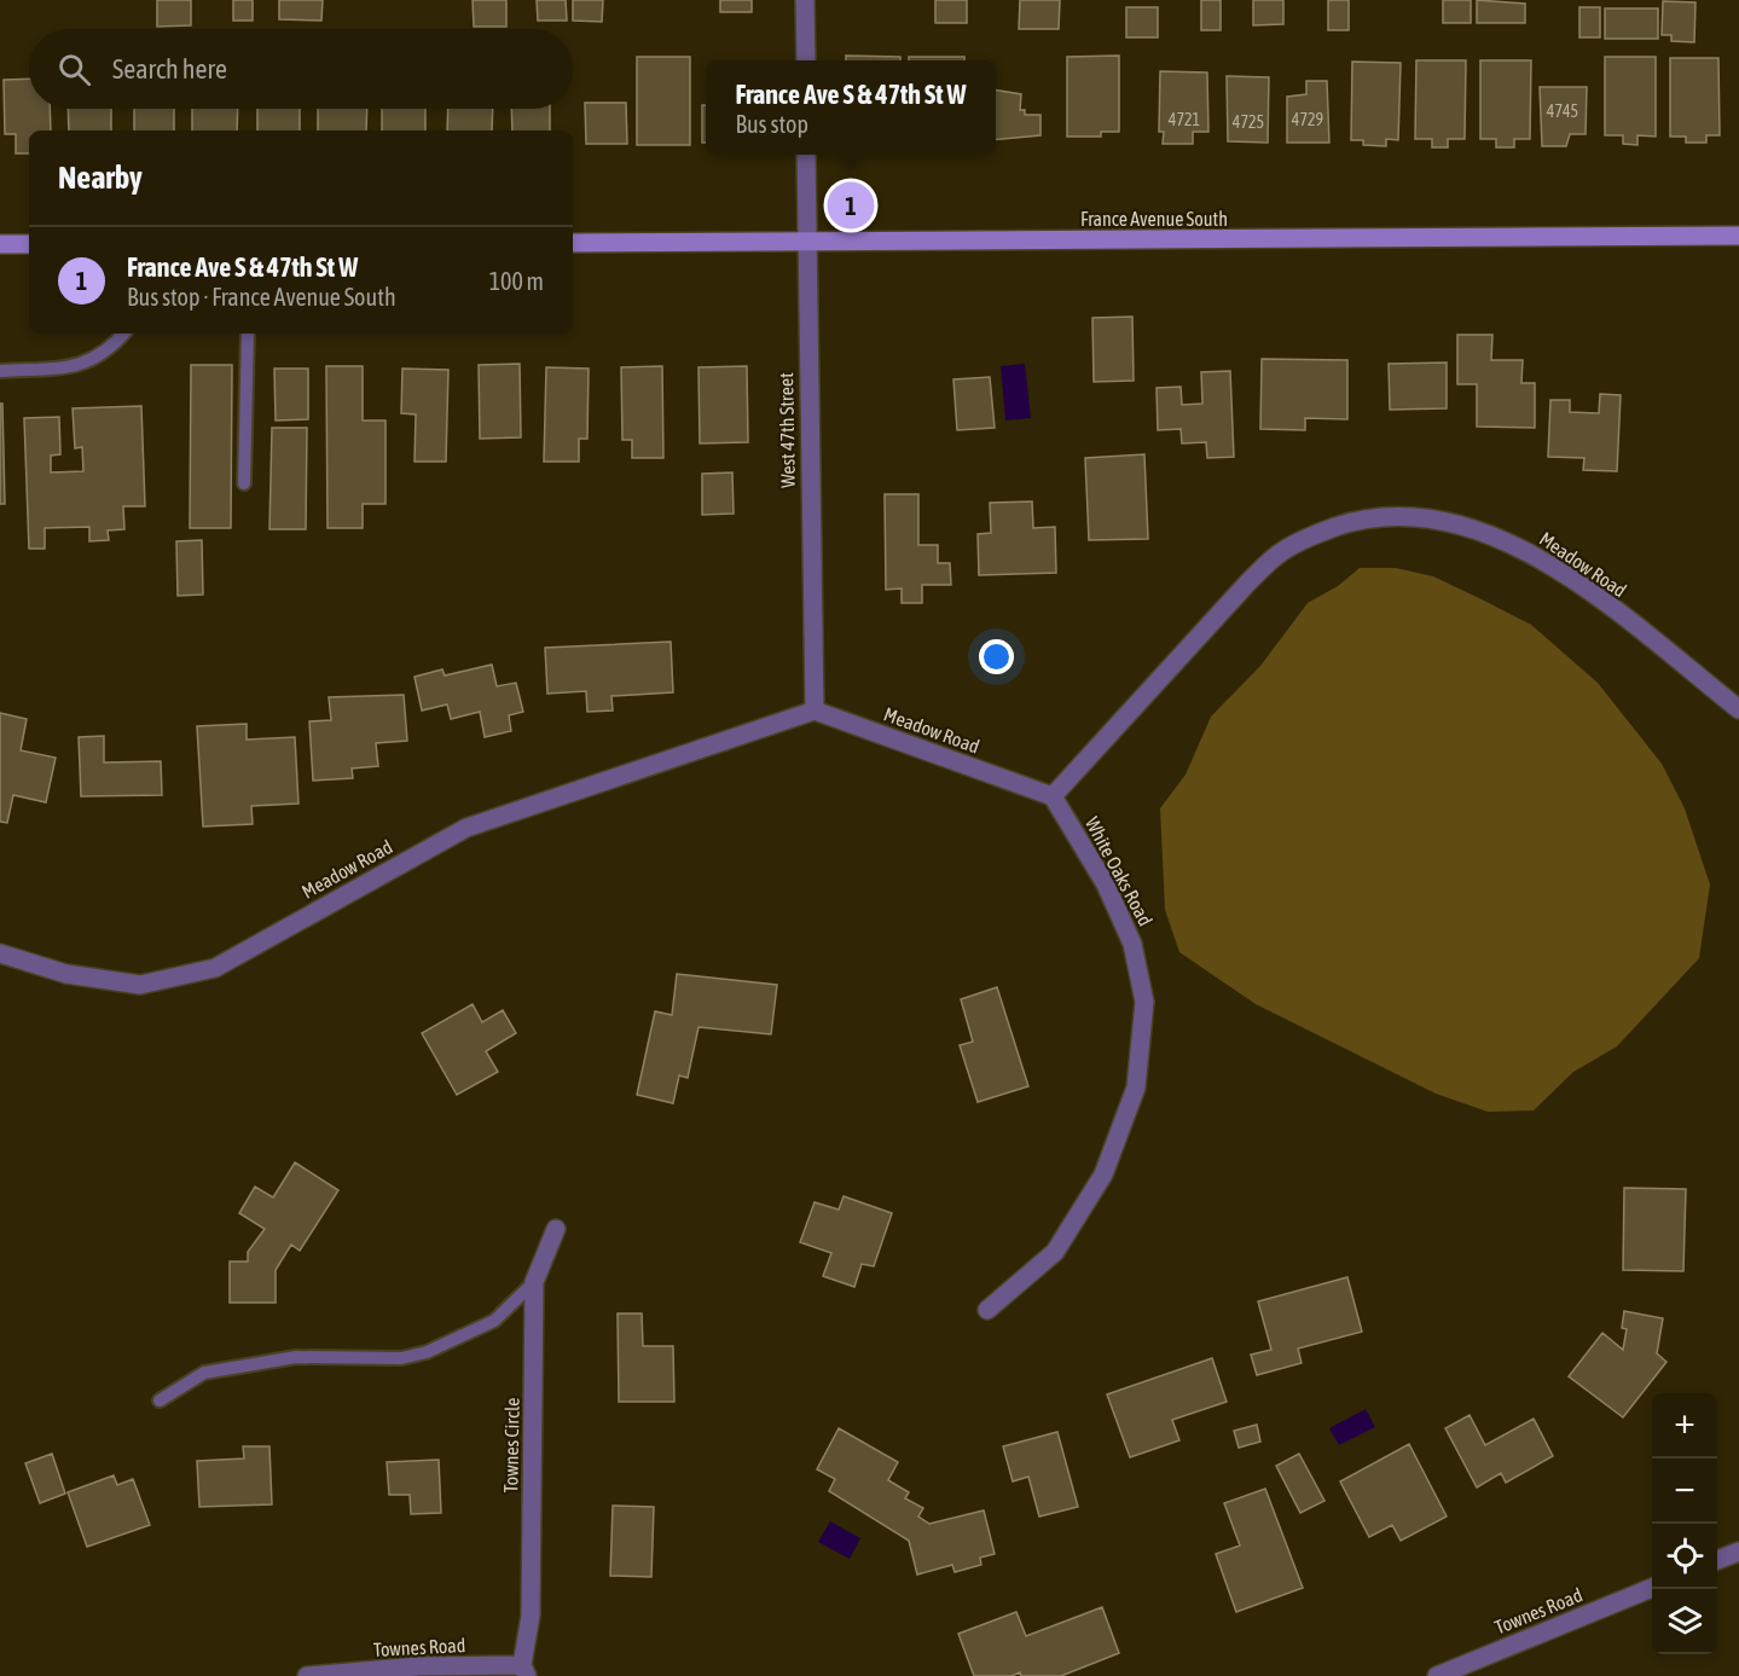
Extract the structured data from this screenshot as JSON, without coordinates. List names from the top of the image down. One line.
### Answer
{"streets":{"main road":["France Avenue South"],"street":["West 47th Street","Meadow Road","White Oaks Road","Townes Circle","Townes Road"]},"crossings":[["France Avenue South","West 47th Street"],["West 47th Street","Meadow Road"],["Meadow Road","White Oaks Road"],["Townes Circle","Townes Road"]],"house_numbers":["4745","4721","4729","4725"],"page":{"search":"Search here","popup":["France Ave S & 47th St W","Bus stop"],"heading":"Nearby","pins":"1","list":[{"mark":"1","name":"France Ave S & 47th St W","note":"Bus stop · France Avenue South","value":"100 m"}],"map_buttons":["+","−"]}}
